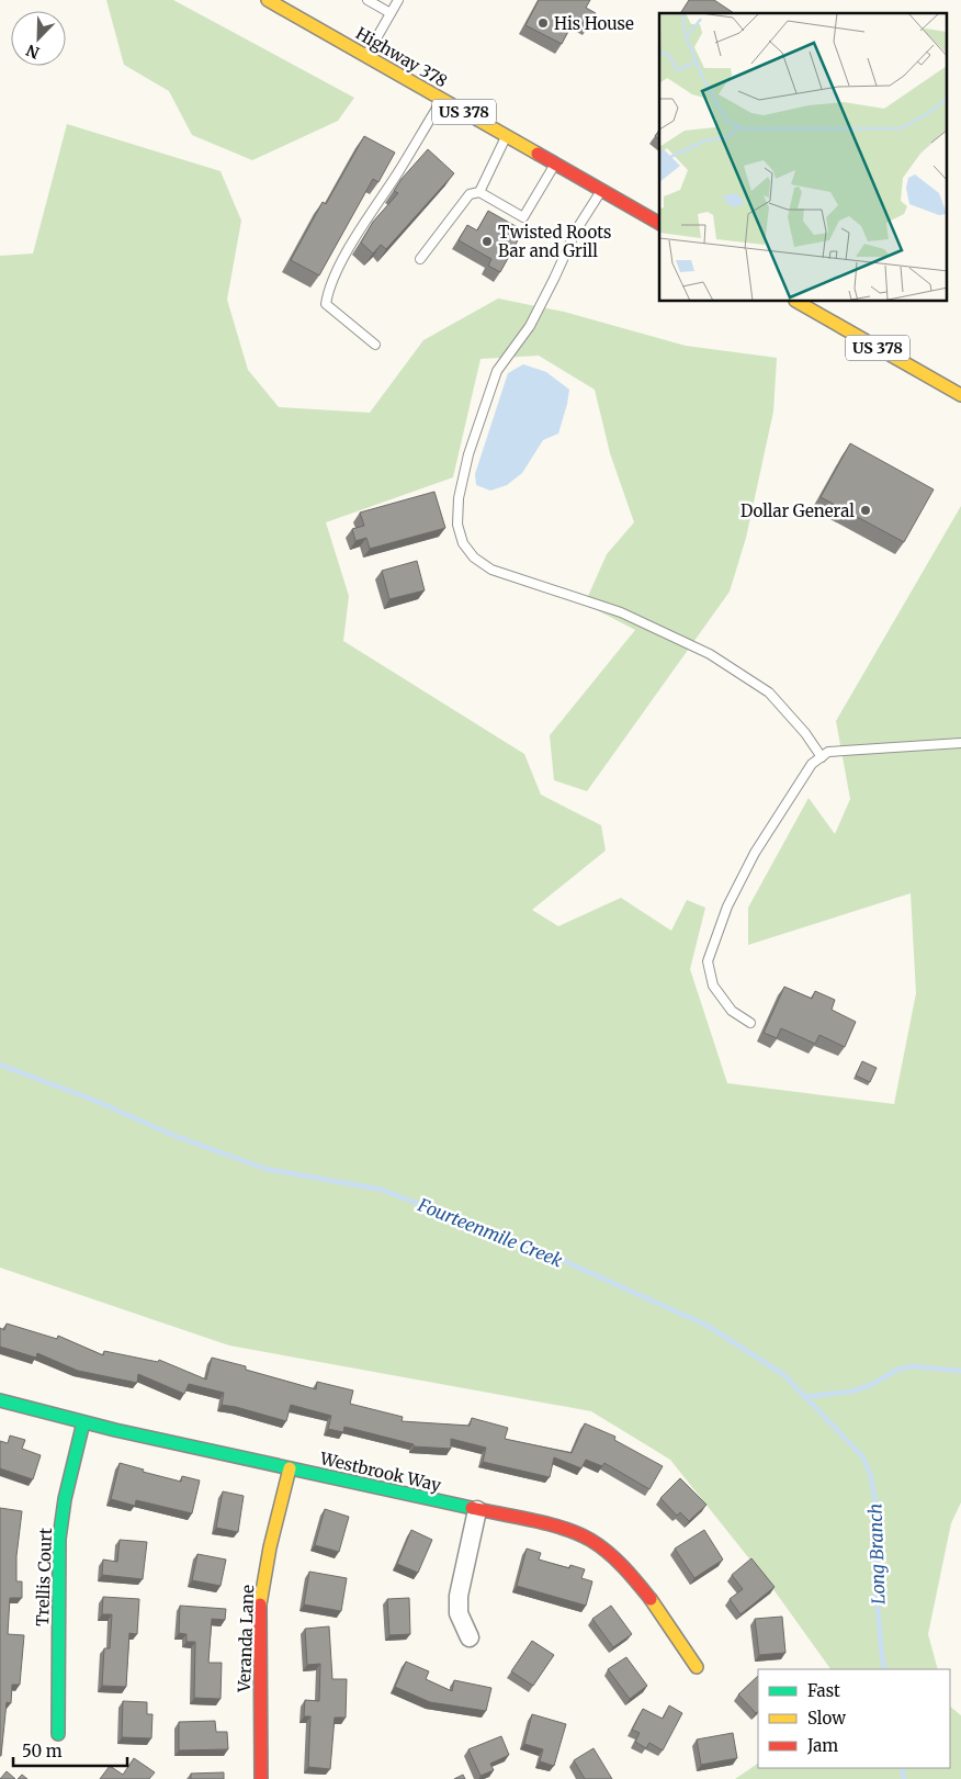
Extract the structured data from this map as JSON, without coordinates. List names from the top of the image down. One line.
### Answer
{"streets":{"street":["Highway 378","US 378","Westbrook Way","Trellis Court","Veranda Lane"]},"crossings":[["Westbrook Way","Trellis Court"],["Westbrook Way","Veranda Lane"]],"water":["Fourteenmile Creek","Long Branch"],"places":["His House","Twisted Roots Bar and Grill","Dollar General"],"legend":["Fast","Slow","Jam"],"scale_bar":"50 m","north":"bottom left"}
